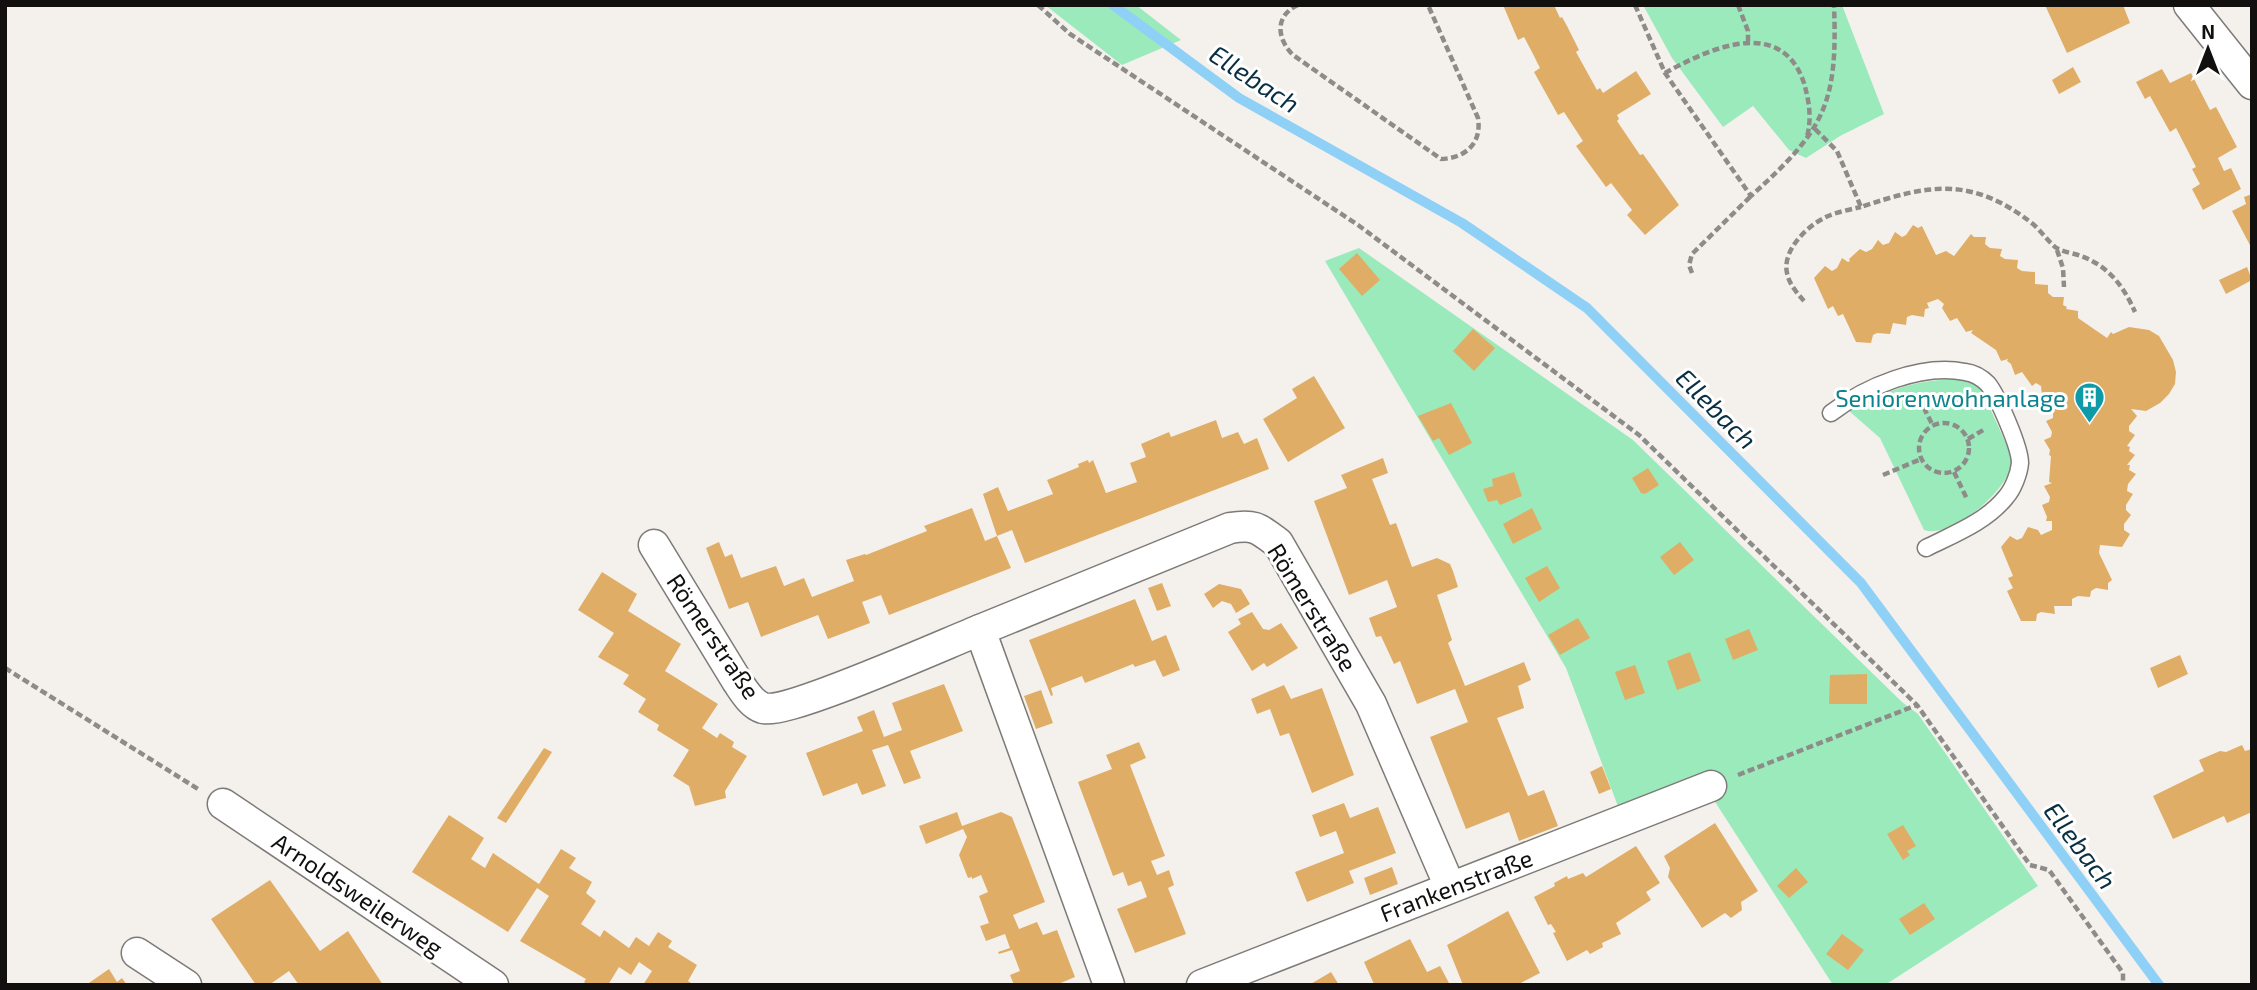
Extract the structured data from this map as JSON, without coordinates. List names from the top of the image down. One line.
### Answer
{"streets":{"street":["Römerstraße","Frankenstraße","Arnoldsweilerweg"]},"crossings":[["Römerstraße","Frankenstraße"]],"water":["Ellebach"],"places":{"building":["Seniorenwohnanlage"]},"north":"top"}
